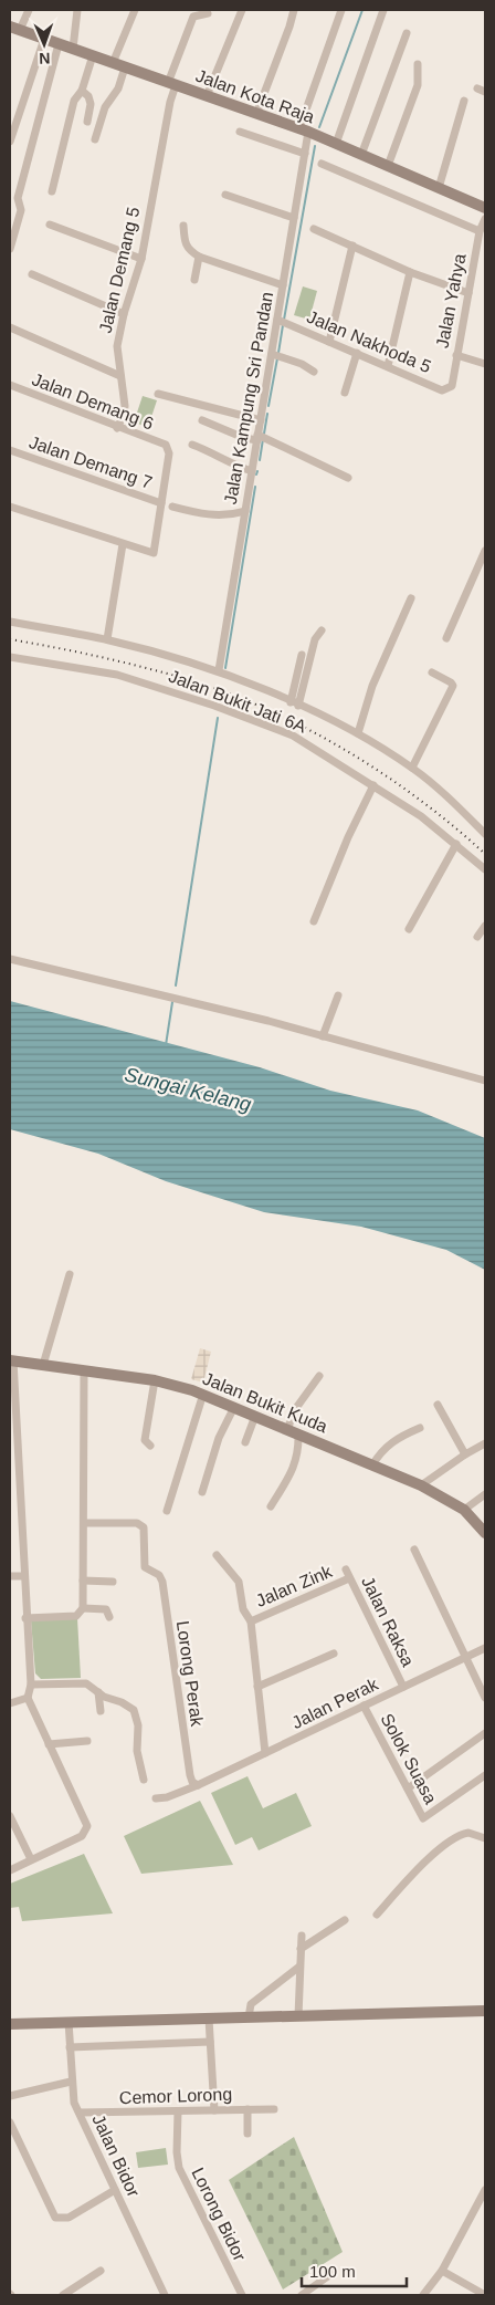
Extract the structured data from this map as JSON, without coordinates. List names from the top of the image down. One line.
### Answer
{"streets":{"street":["Jalan Kota Raja","Jalan Demang 5","Jalan Yahya","Jalan Nakhoda 5","Jalan Kampung Sri Pandan","Jalan Demang 6","Jalan Demang 7","Jalan Bukit Jati 6A","Jalan Bukit Kuda","Jalan Zink","Jalan Raksa","Lorong Perak","Jalan Perak","Solok Suasa","Cemor Lorong","Jalan Bidor","Lorong Bidor"]},"crossings":[["Jalan Kota Raja","Jalan Demang 5"],["Jalan Kota Raja","Jalan Kampung Sri Pandan"],["Jalan Demang 5","Jalan Demang 6"],["Jalan Yahya","Jalan Nakhoda 5"],["Jalan Nakhoda 5","Jalan Kampung Sri Pandan"],["Jalan Demang 6","Jalan Demang 7"],["Jalan Zink","Jalan Raksa"],["Jalan Raksa","Jalan Perak"],["Lorong Perak","Jalan Perak"],["Jalan Perak","Solok Suasa"],["Cemor Lorong","Jalan Bidor"],["Cemor Lorong","Lorong Bidor"]],"water":["Sungai Kelang"],"scale_bar":"100 m","north":"bottom"}
